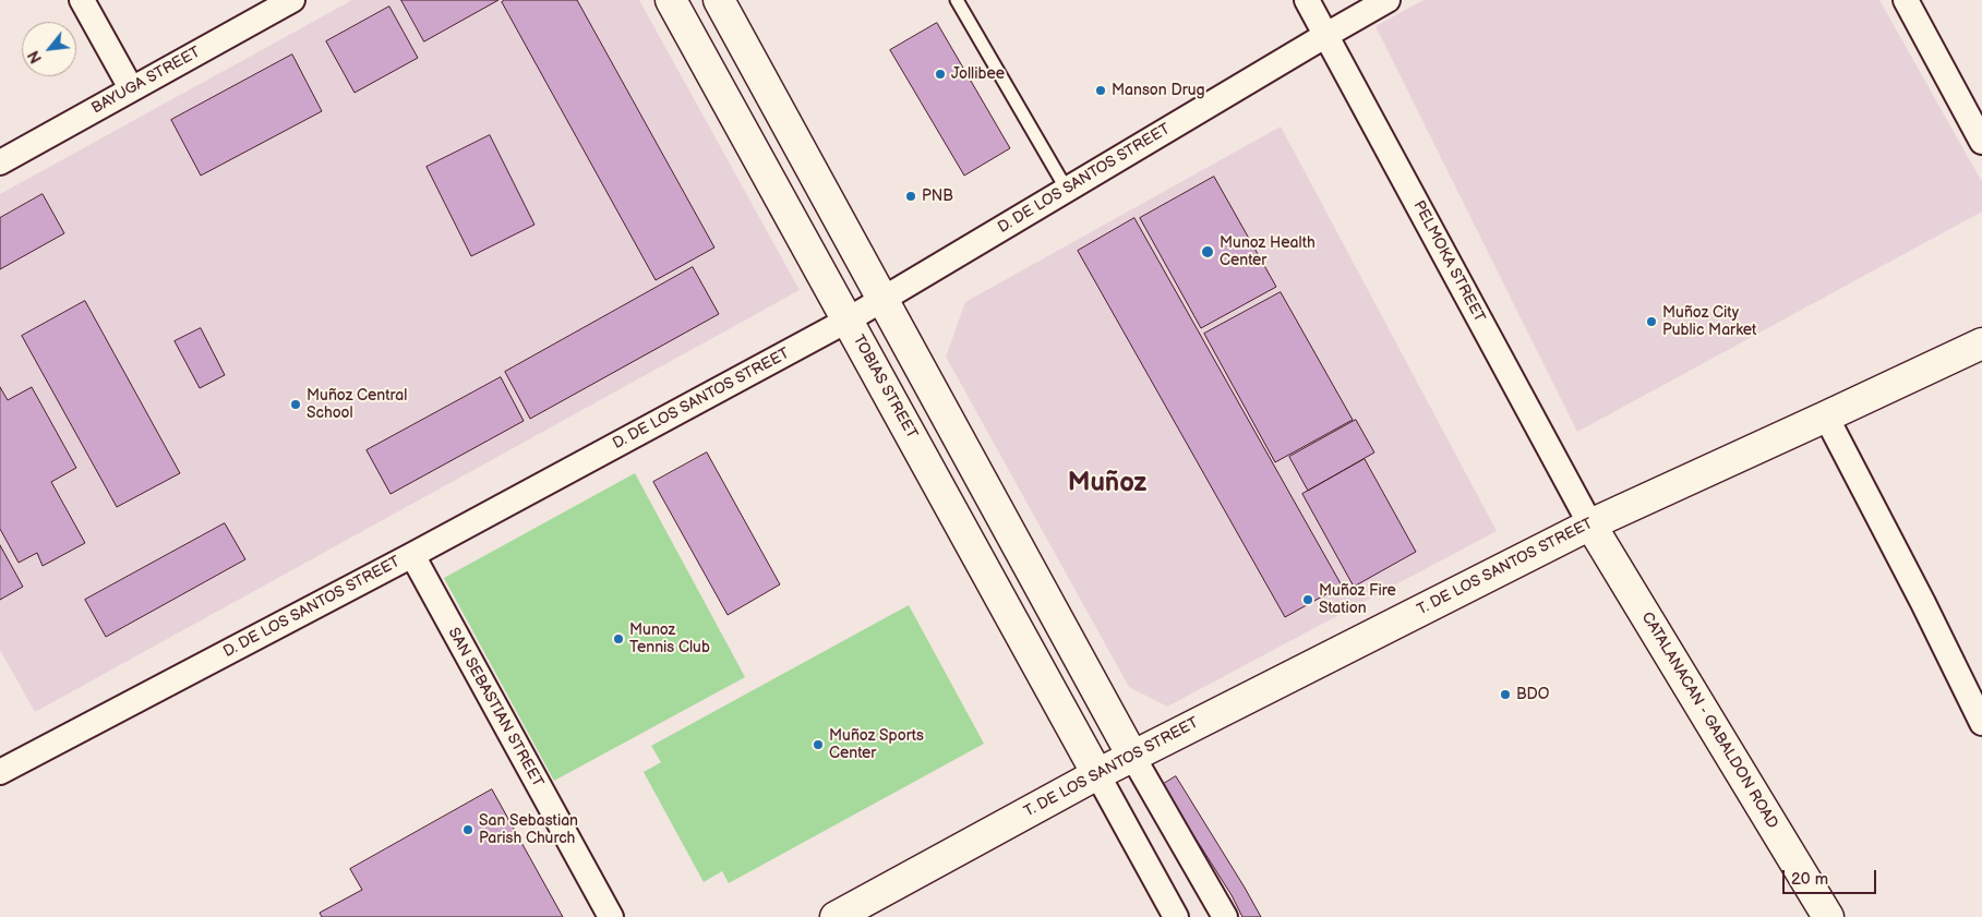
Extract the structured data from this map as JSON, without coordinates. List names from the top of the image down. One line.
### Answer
{"streets":{"main road":["TOBIAS STREET","T. DE LOS SANTOS STREET","CATALANACAN - GABALDON ROAD"],"street":["BAYUGA STREET","D. DE LOS SANTOS STREET","PELMOKA STREET","SAN SEBASTIAN STREET"]},"crossings":[["D. DE LOS SANTOS STREET","PELMOKA STREET"],["D. DE LOS SANTOS STREET","TOBIAS STREET"],["D. DE LOS SANTOS STREET","SAN SEBASTIAN STREET"],["PELMOKA STREET","T. DE LOS SANTOS STREET"],["PELMOKA STREET","CATALANACAN - GABALDON ROAD"],["TOBIAS STREET","T. DE LOS SANTOS STREET"],["T. DE LOS SANTOS STREET","CATALANACAN - GABALDON ROAD"]],"districts":["Muñoz"],"places":["Jollibee","Manson Drug","PNB","Munoz Health Center","Muñoz City Public Market","Muñoz Central School","Muñoz Fire Station","Munoz Tennis Club","BDO","Muñoz Sports Center","San Sebastian Parish Church"],"scale_bar":"20 m","north":"bottom left"}
